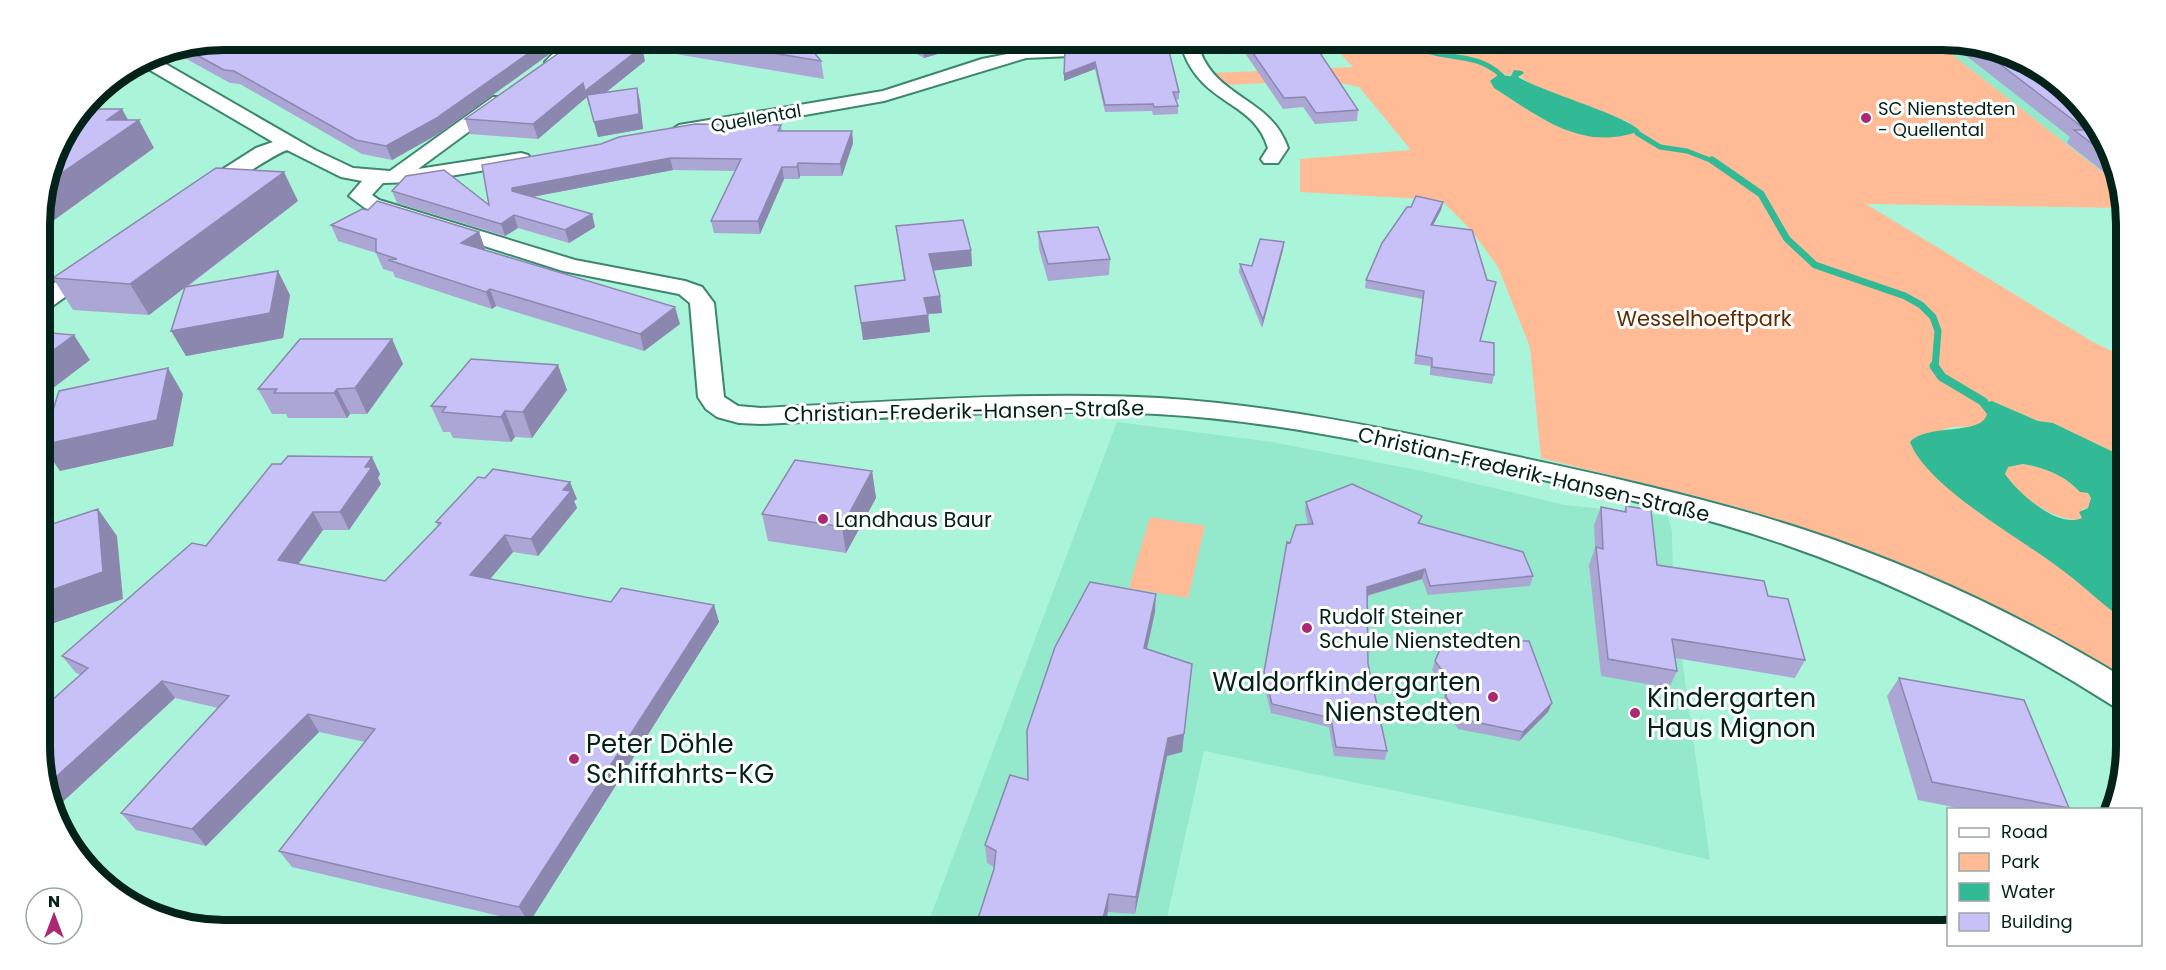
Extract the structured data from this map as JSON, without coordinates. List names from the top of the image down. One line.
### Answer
{"streets":{"street":["Quellental","Christian-Frederik-Hansen-Straße"]},"parks":["Wesselhoeftpark"],"places":["SC Nienstedten - Quellental","Landhaus Baur","Rudolf Steiner Schule Nienstedten","Waldorfkindergarten Nienstedten","Kindergarten Haus Mignon","Peter Döhle Schiffahrts-KG"],"legend":["Road","Park","Water","Building"],"north":"top"}
